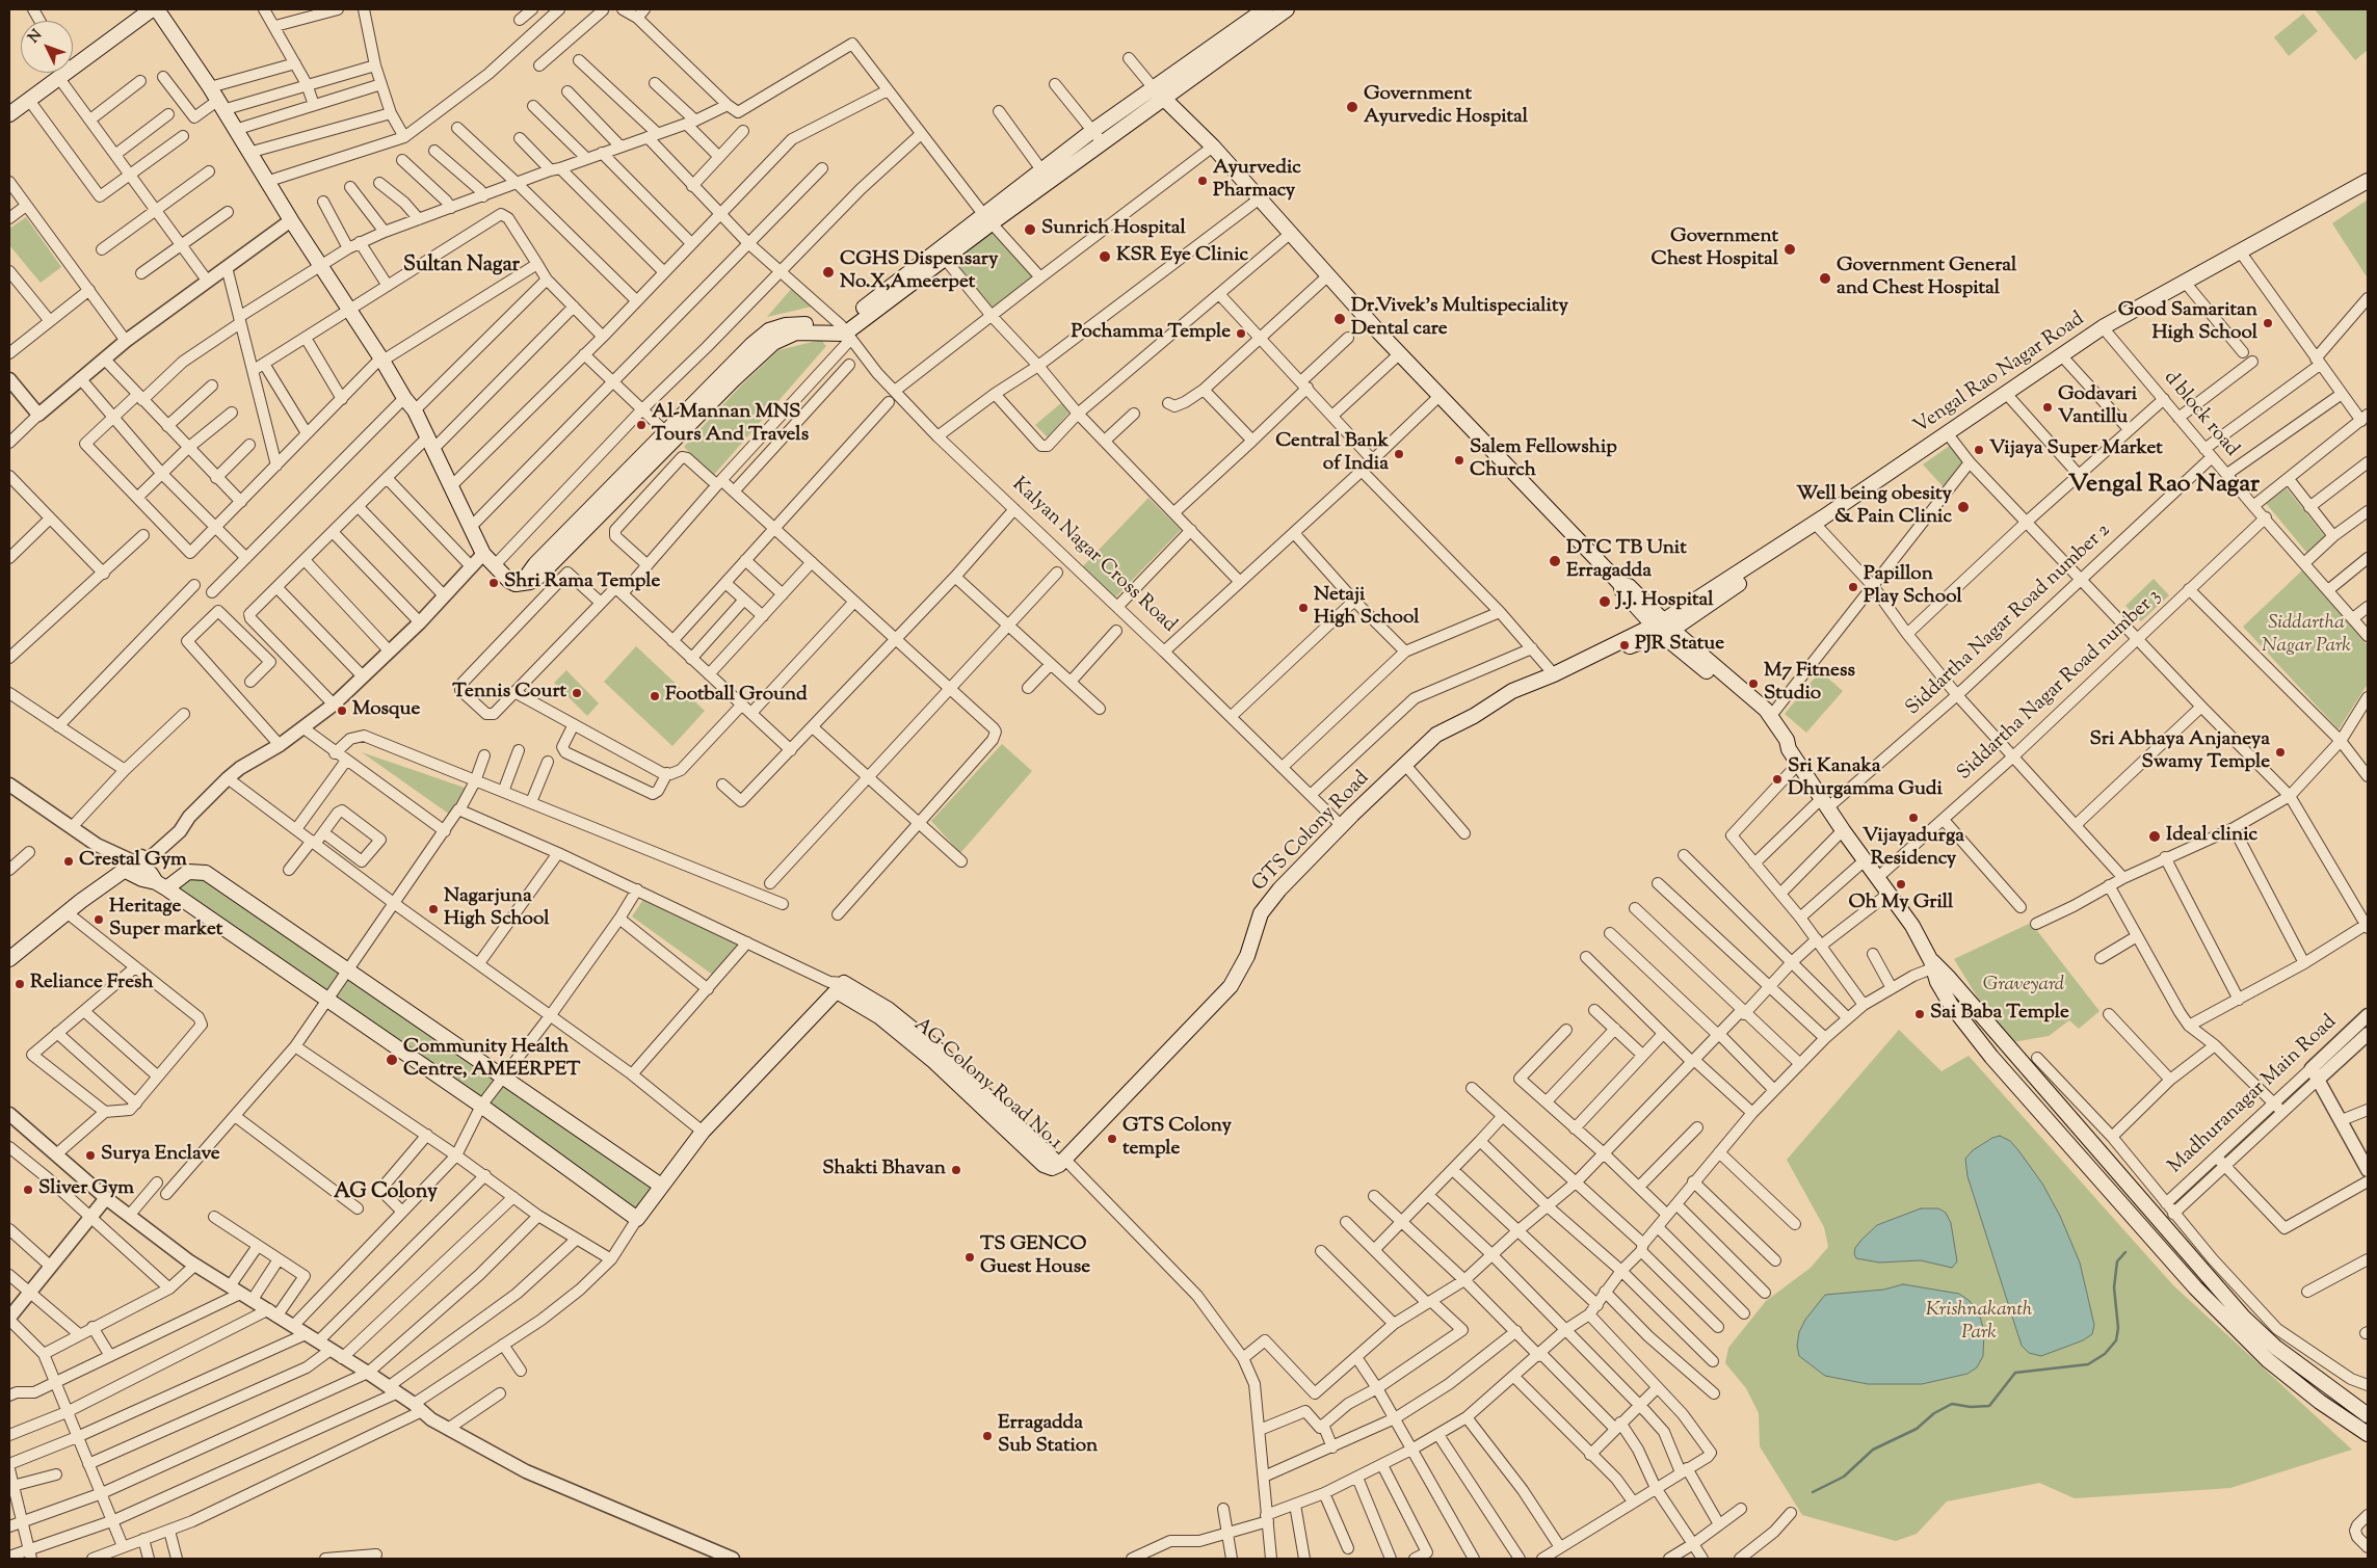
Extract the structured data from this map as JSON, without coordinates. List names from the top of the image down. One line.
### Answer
{"streets":{"main road":["Vengal Rao Nagar Road","GTS Colony Road","AG Colony Road No.1"],"street":["d block road","Kalyan Nagar Cross Road","Siddartha Nagar Road number 2","Siddartha Nagar Road number 3","Madhuranagar Main Road"]},"crossings":[["Vengal Rao Nagar Road","d block road"],["Vengal Rao Nagar Road","GTS Colony Road"],["d block road","Siddartha Nagar Road number 2"],["d block road","Siddartha Nagar Road number 3"],["GTS Colony Road","AG Colony Road No.1"]],"districts":["Sultan Nagar","Vengal Rao Nagar","AG Colony"],"parks":["Siddartha Nagar Park","Graveyard","Krishnakanth Park"],"places":["Government Ayurvedic Hospital","Ayurvedic Pharmacy","Sunrich Hospital","Government Chest Hospital","KSR Eye Clinic","CGHS Dispensary No.X,Ameerpet","Government General and Chest Hospital","Dr.Vivek's Multispeciality Dental care","Good Samaritan High School","Pochamma Temple","Godavari Vantillu","Al-Mannan MNS Tours And Travels","Vijaya Super Market","Central Bank of India","Salem Fellowship Church","Well being obesity & Pain Clinic","DTC TB Unit Erragadda","Shri Rama Temple","Papillon Play School","J.J. Hospital","Netaji High School","PJR Statue","M7 Fitness Studio","Tennis Court","Football Ground","Mosque","Sri Abhaya Anjaneya Swamy Temple","Sri Kanaka Dhurgamma Gudi","Vijayadurga Residency","Ideal clinic","Crestal Gym","Oh My Grill","Nagarjuna High School","Heritage Super market","Reliance Fresh","Sai Baba Temple","Community Health Centre, AMEERPET","GTS Colony temple","Surya Enclave","Shakti Bhavan","Sliver Gym","TS GENCO Guest House","Erragadda Sub Station"],"north":"top left"}
